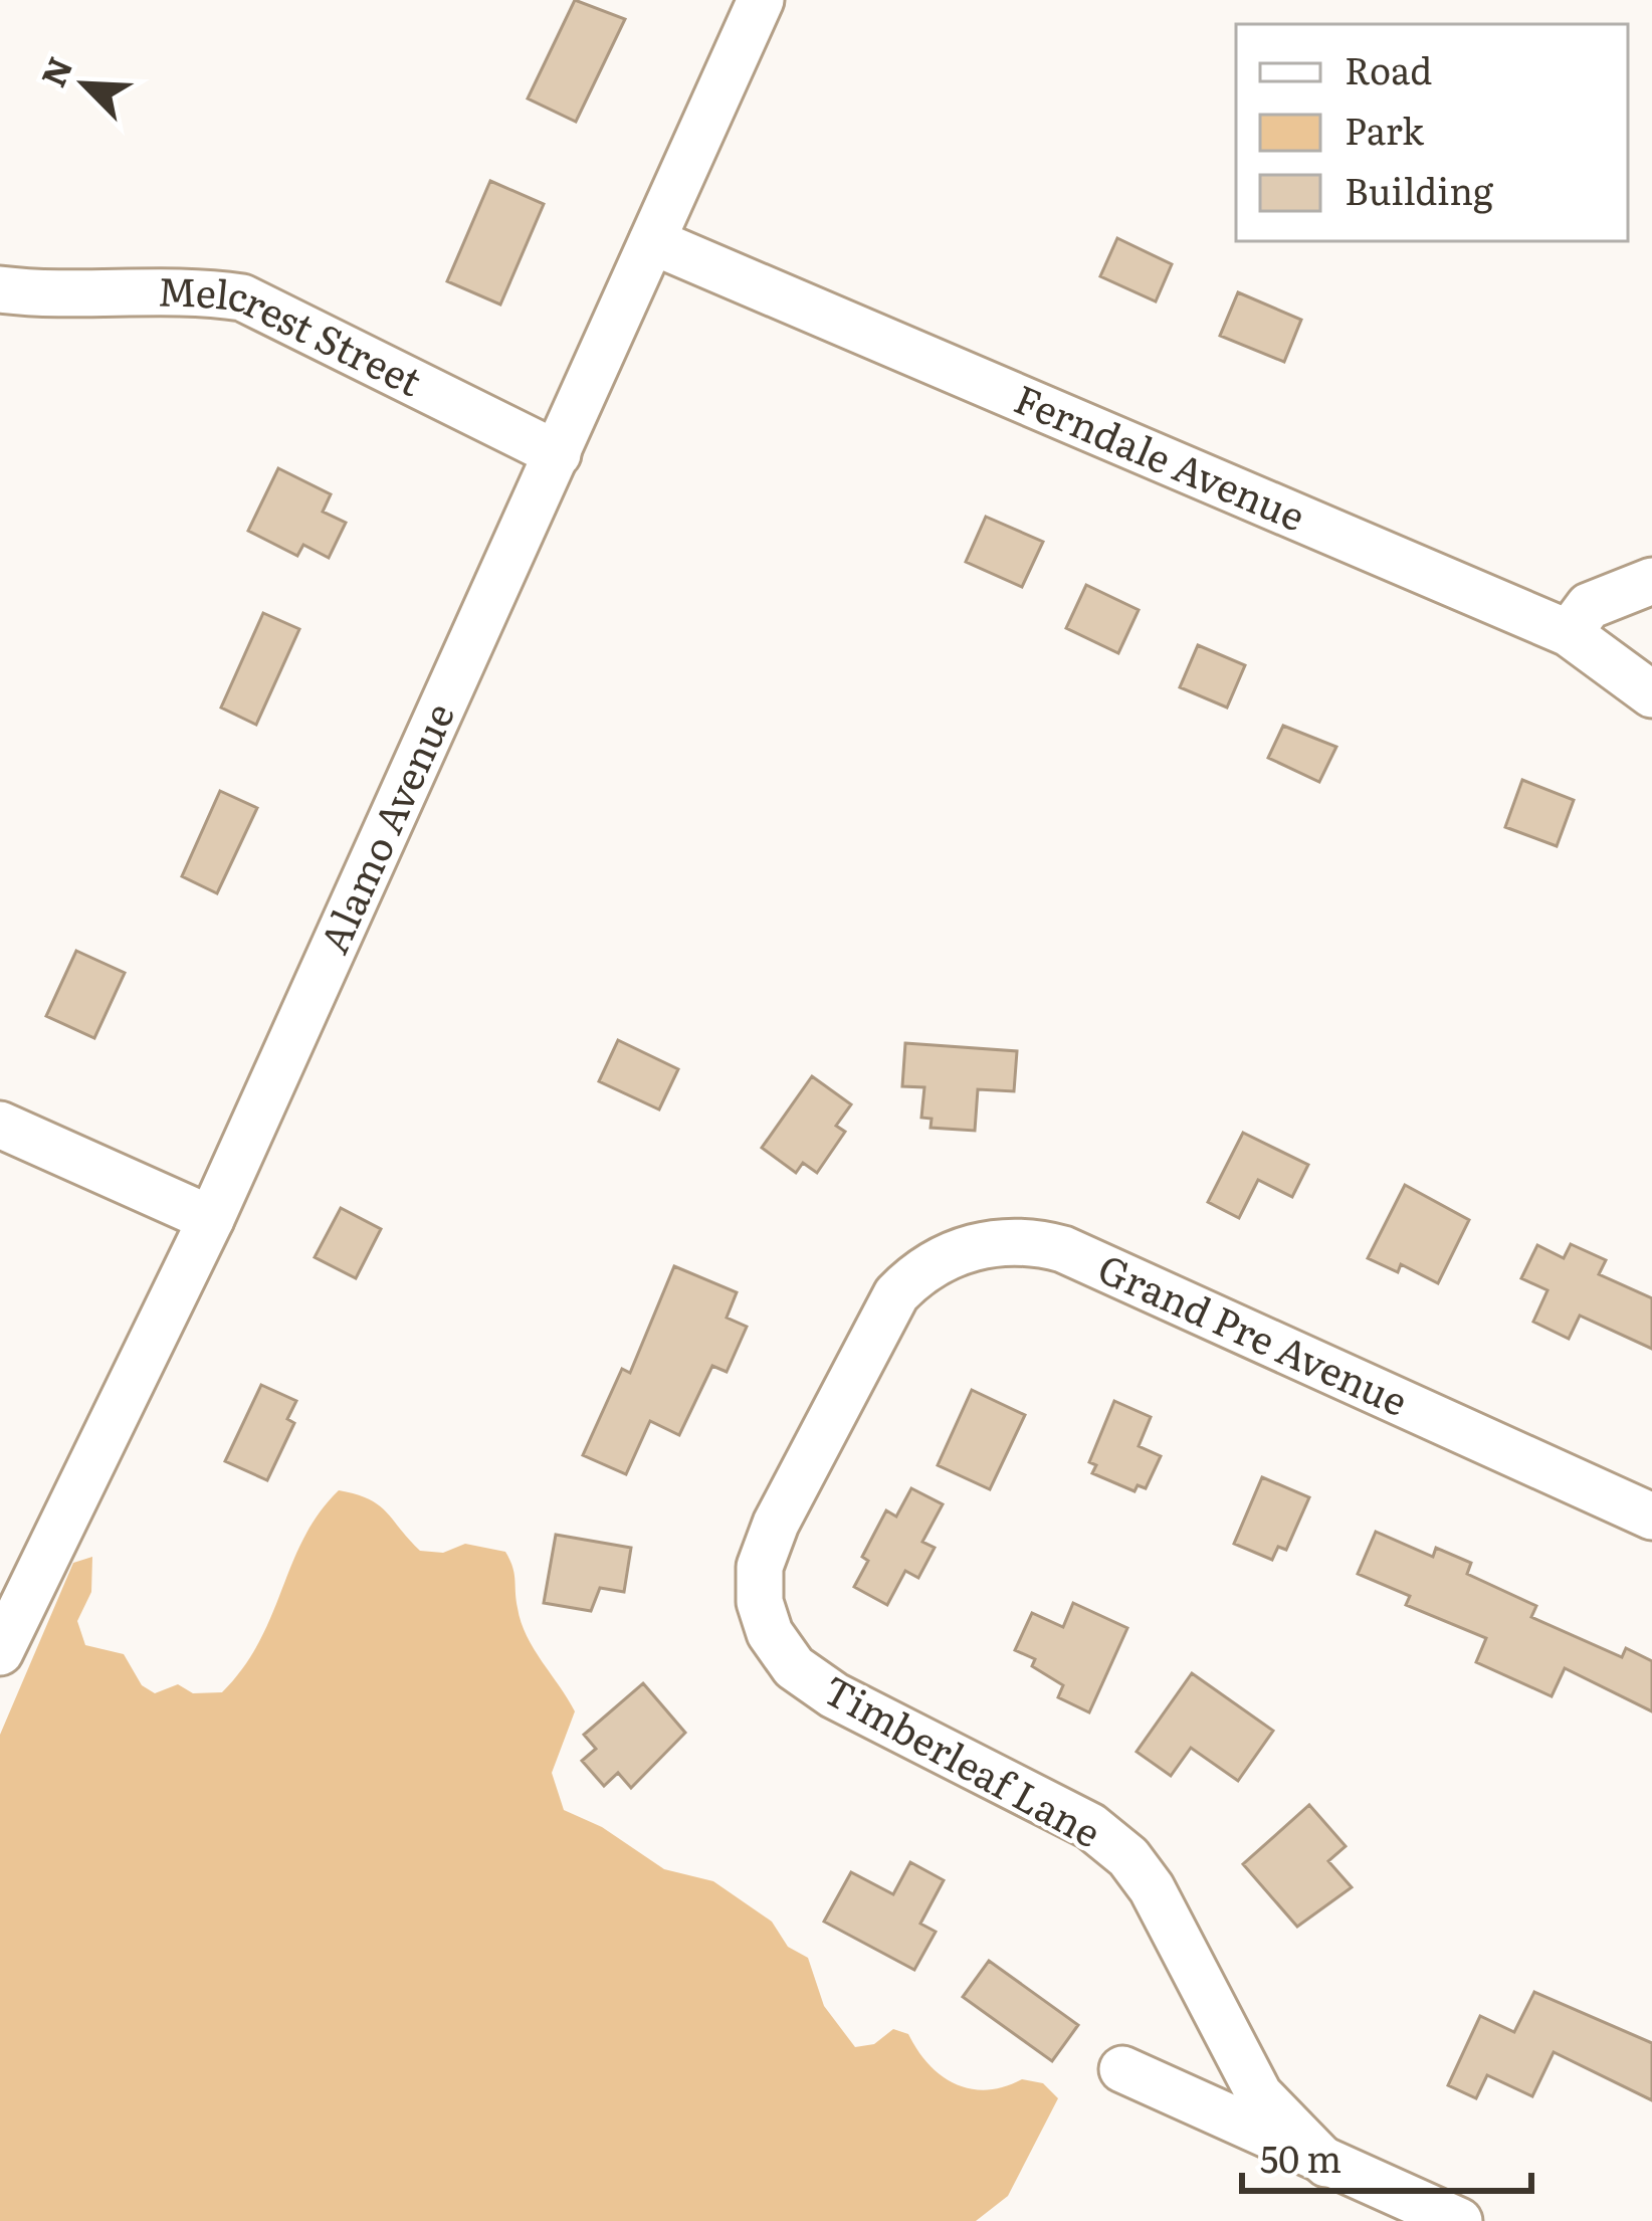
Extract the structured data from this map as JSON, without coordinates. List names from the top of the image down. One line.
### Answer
{"streets":{"street":["Melcrest Street","Ferndale Avenue","Alamo Avenue","Grand Pre Avenue","Timberleaf Lane"]},"crossings":[["Melcrest Street","Alamo Avenue"],["Ferndale Avenue","Alamo Avenue"],["Grand Pre Avenue","Timberleaf Lane"]],"legend":["Road","Park","Building"],"scale_bar":"50 m","north":"top left"}
